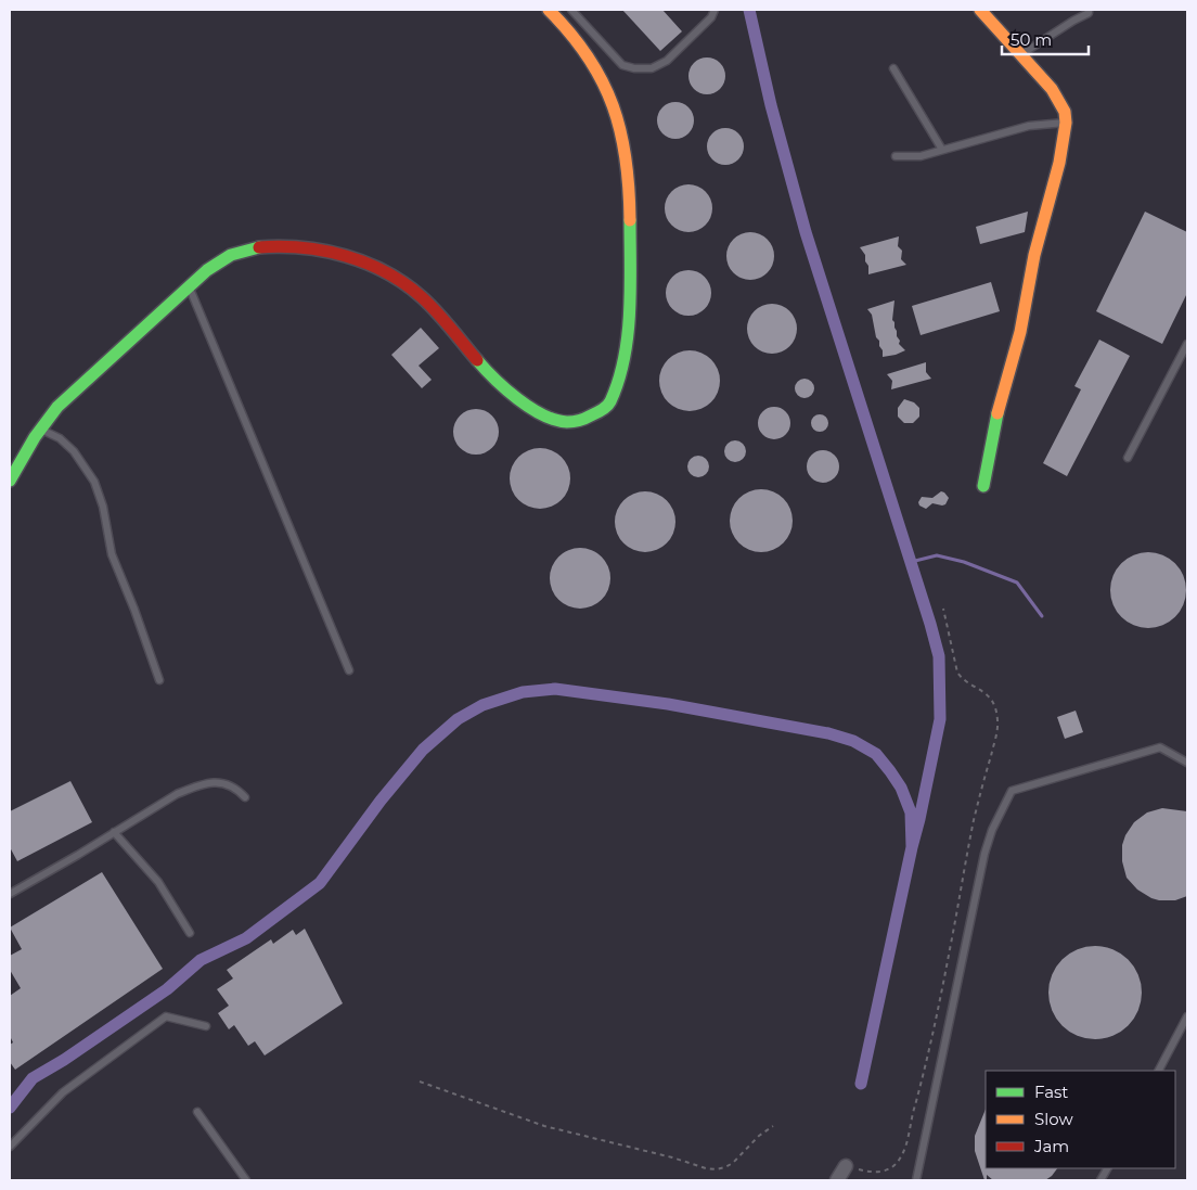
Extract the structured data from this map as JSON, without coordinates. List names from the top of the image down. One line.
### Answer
{"legend":["Fast","Slow","Jam"],"scale_bar":"50 m"}
